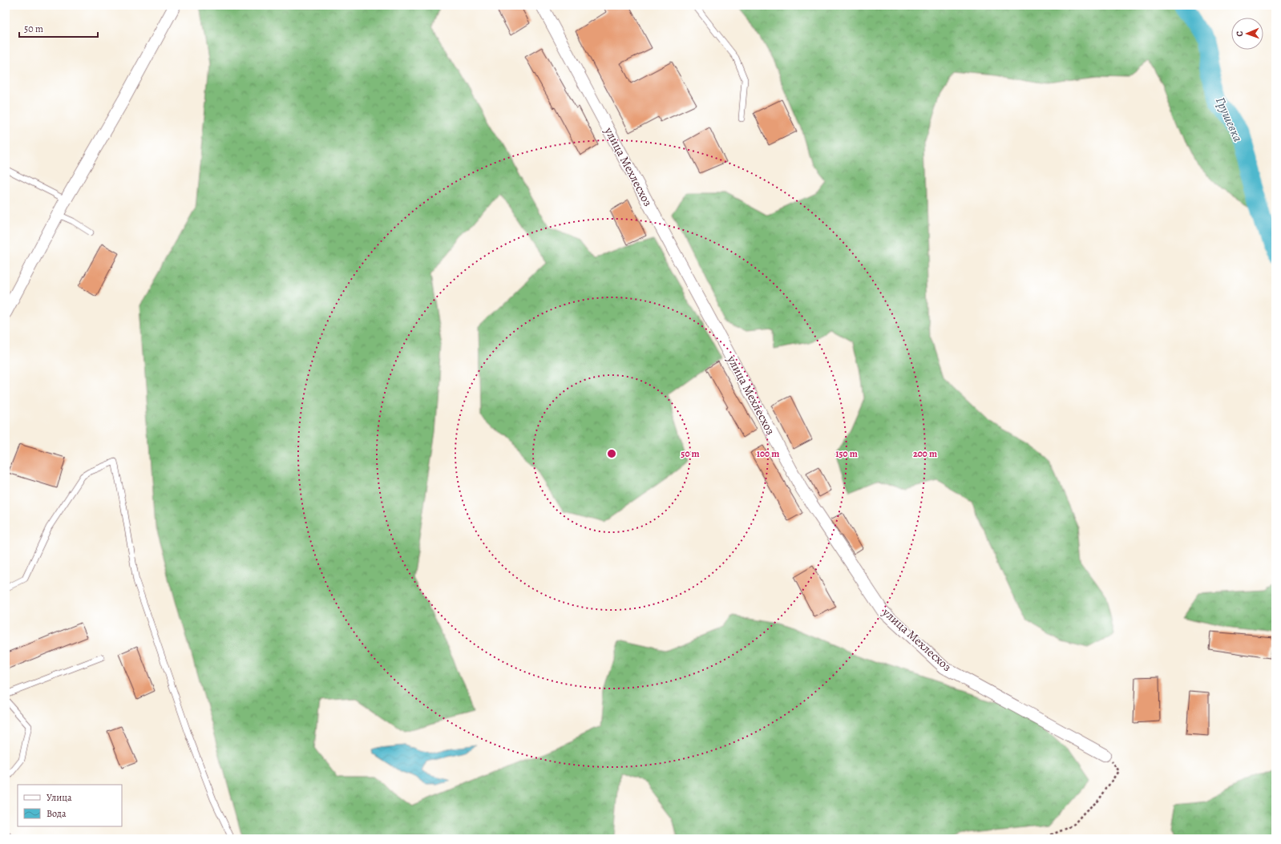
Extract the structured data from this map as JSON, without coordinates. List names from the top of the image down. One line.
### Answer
{"streets":{"street":["улица Мехлесхоз"]},"water":["Грушевка"],"legend":["Улица","Вода"],"scale_bar":"50 m","north":"left","rings":["50 m","100 m","150 m","200 m"]}
